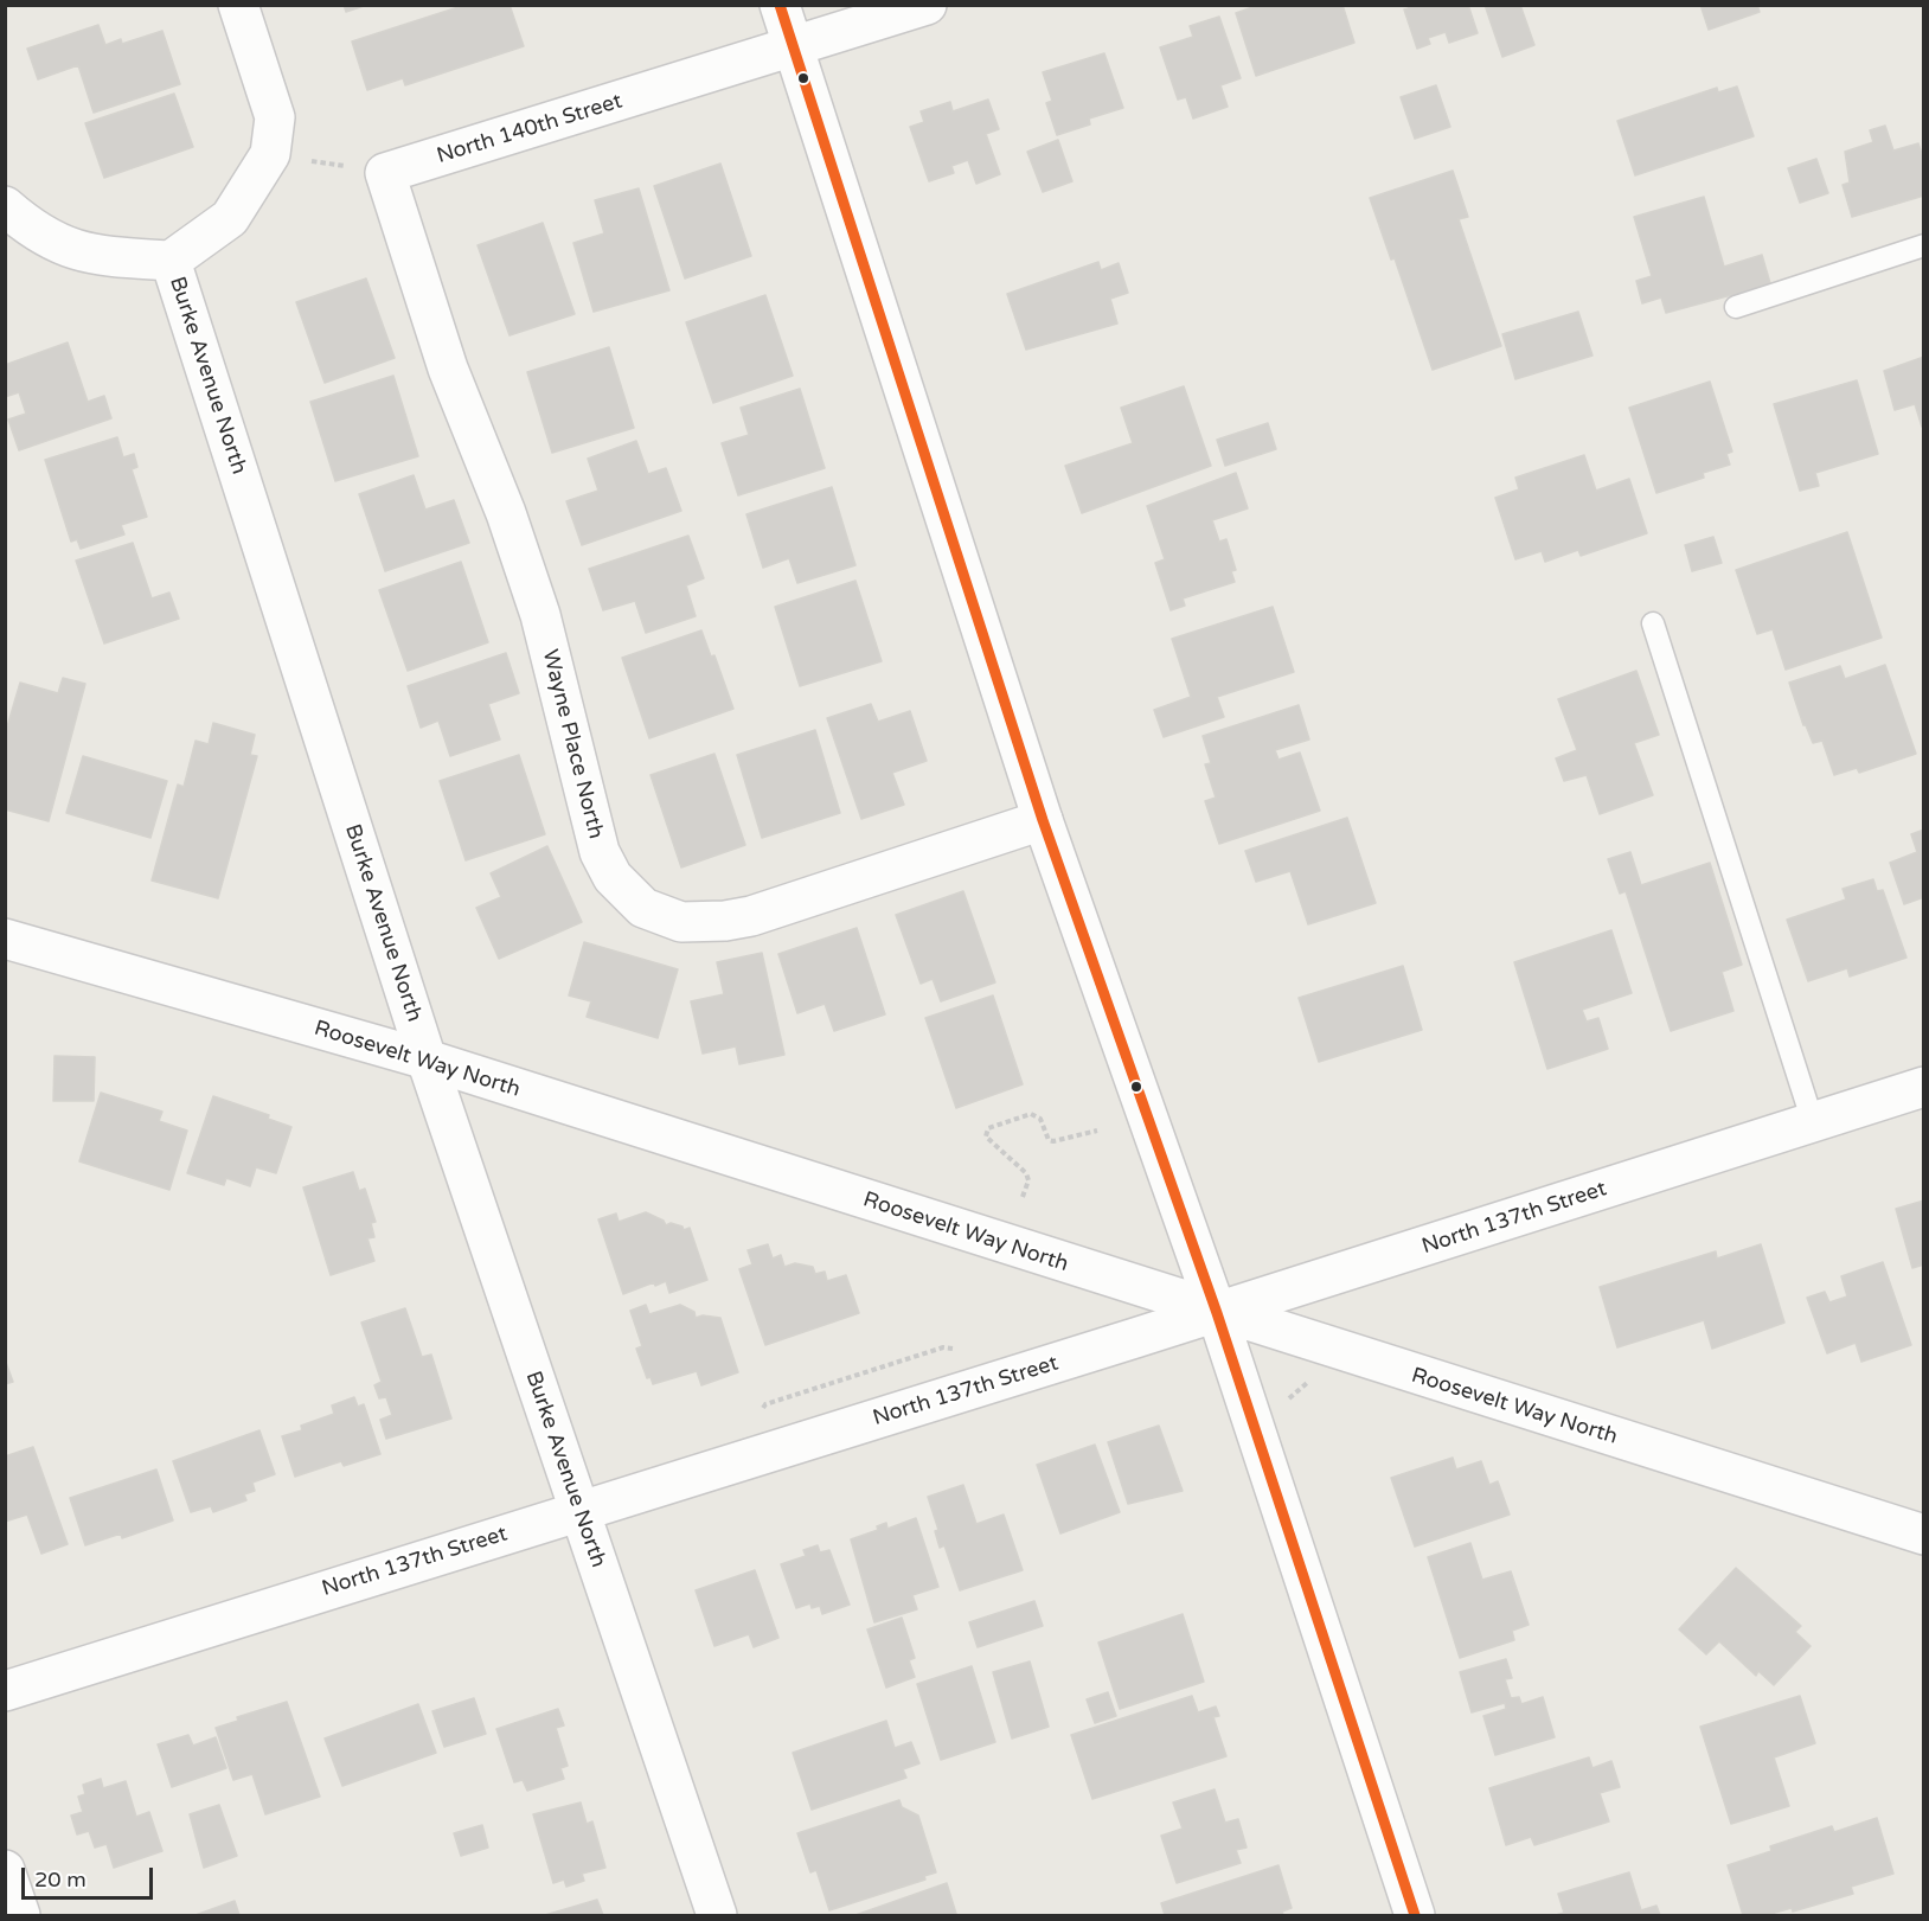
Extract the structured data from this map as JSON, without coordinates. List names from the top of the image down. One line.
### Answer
{"streets":{"street":["North 140th Street","Burke Avenue North","Wayne Place North","Roosevelt Way North","North 137th Street"]},"crossings":[["North 140th Street","Wayne Place North"],["Burke Avenue North","Roosevelt Way North"],["Burke Avenue North","North 137th Street"],["Roosevelt Way North","North 137th Street"]],"scale_bar":"20 m"}
